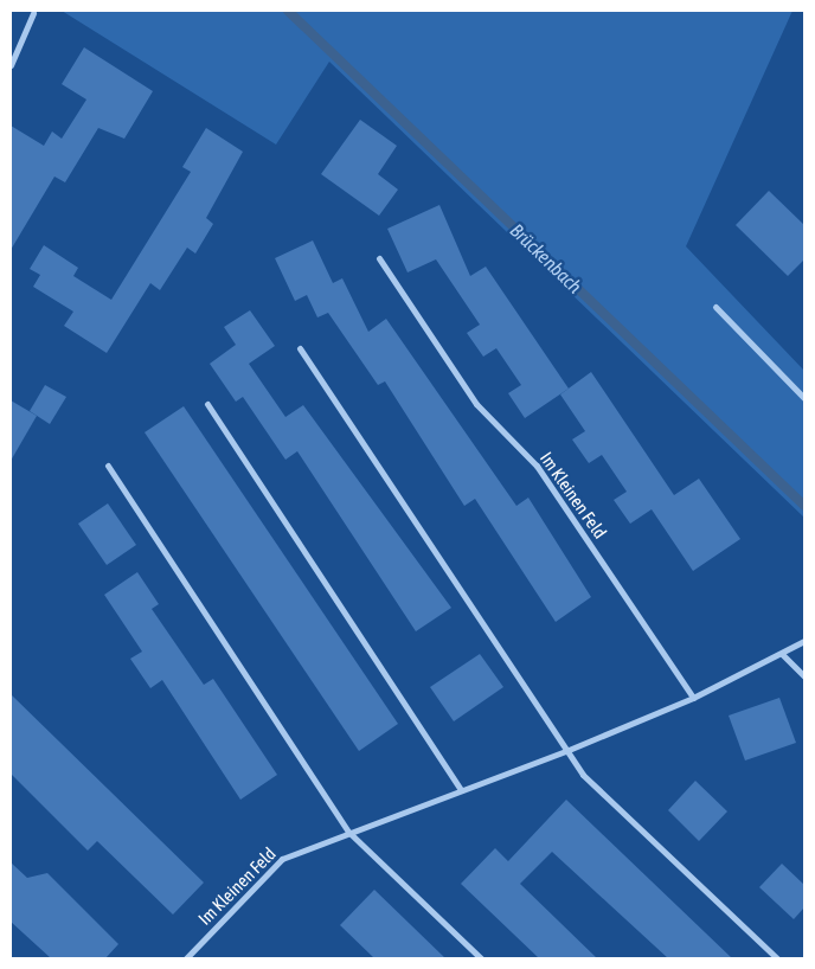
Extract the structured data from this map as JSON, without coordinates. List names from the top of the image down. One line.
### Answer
{"streets":{"street":["Im Kleinen Feld"]},"water":["Brückenbach"]}
